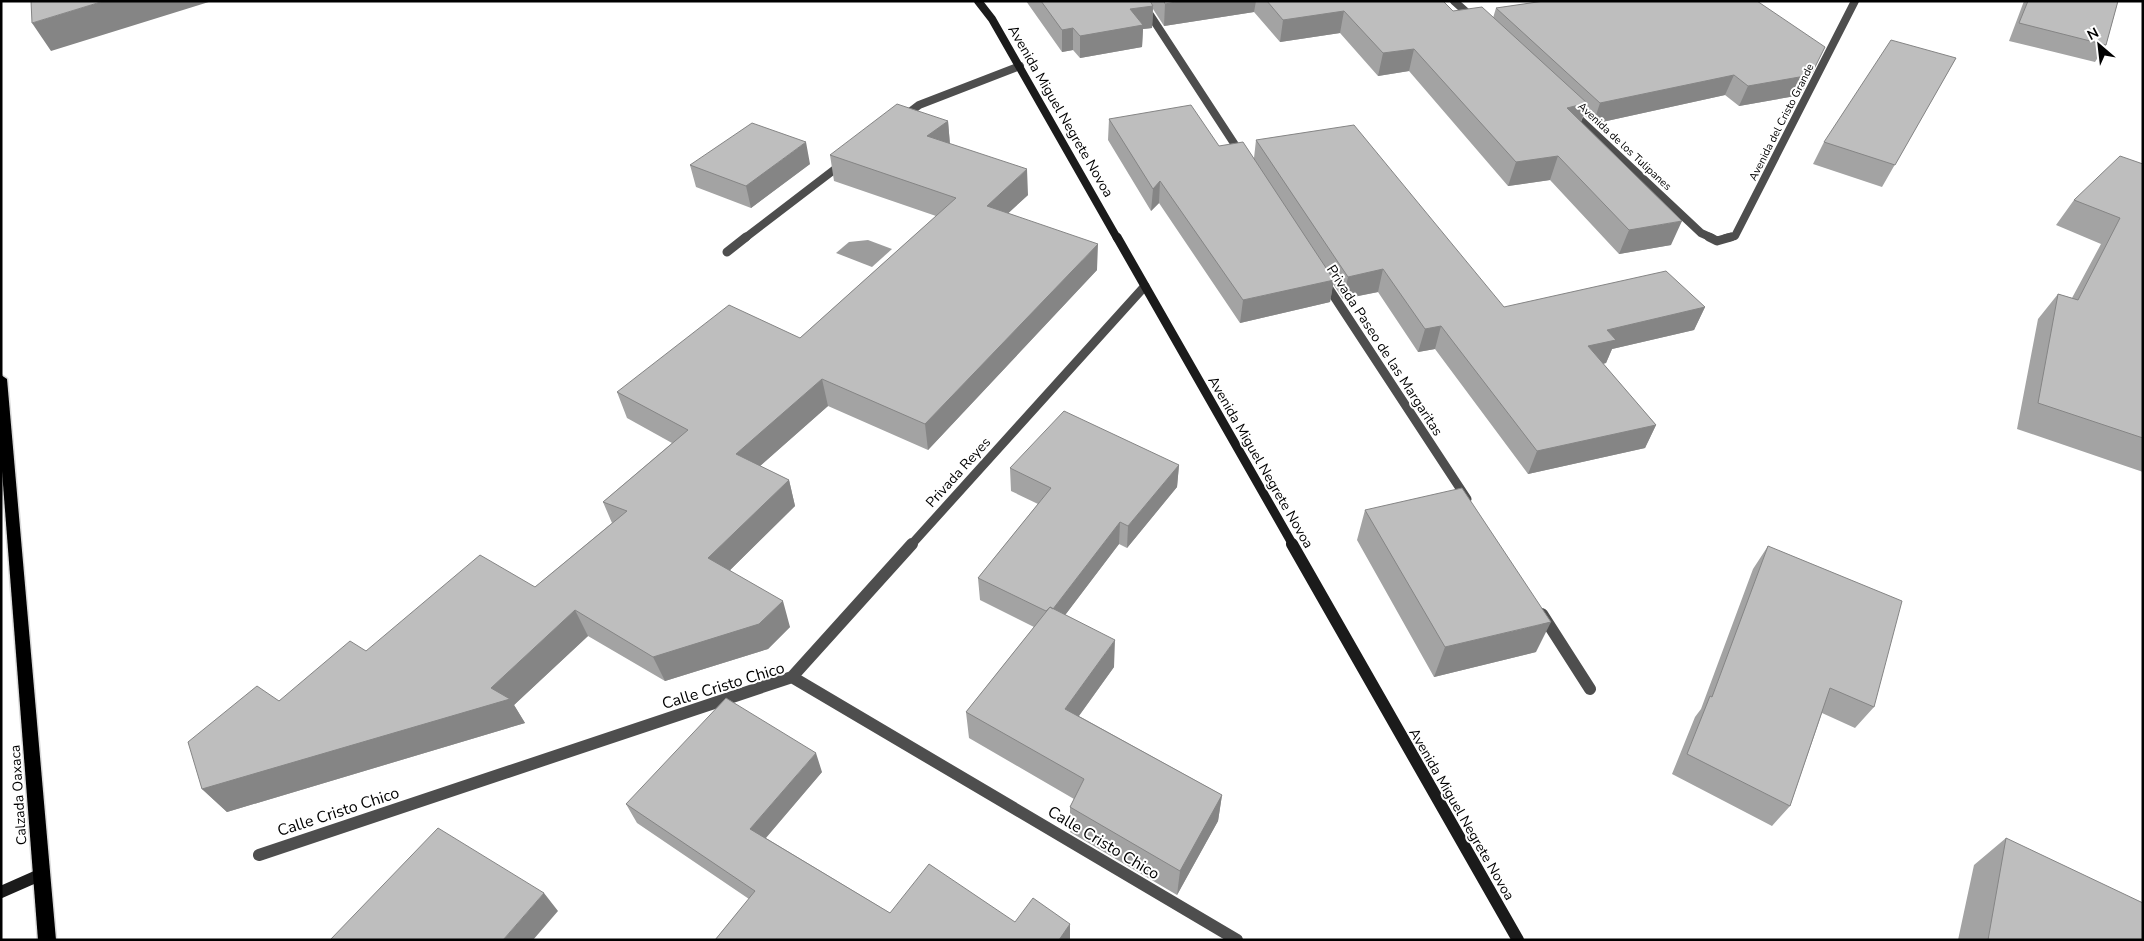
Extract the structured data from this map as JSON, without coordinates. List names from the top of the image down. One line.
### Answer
{"streets":{"main road":["Avenida Miguel Negrete Novoa","Calzada Oaxaca"],"street":["Avenida del Cristo Grande","Avenida de los Tulipanes","Privada Paseo de las Margaritas","Privada Reyes","Calle Cristo Chico"]},"crossings":[["Avenida Miguel Negrete Novoa","Privada Reyes"],["Avenida del Cristo Grande","Avenida de los Tulipanes"],["Privada Reyes","Calle Cristo Chico"]],"north":"top left"}
